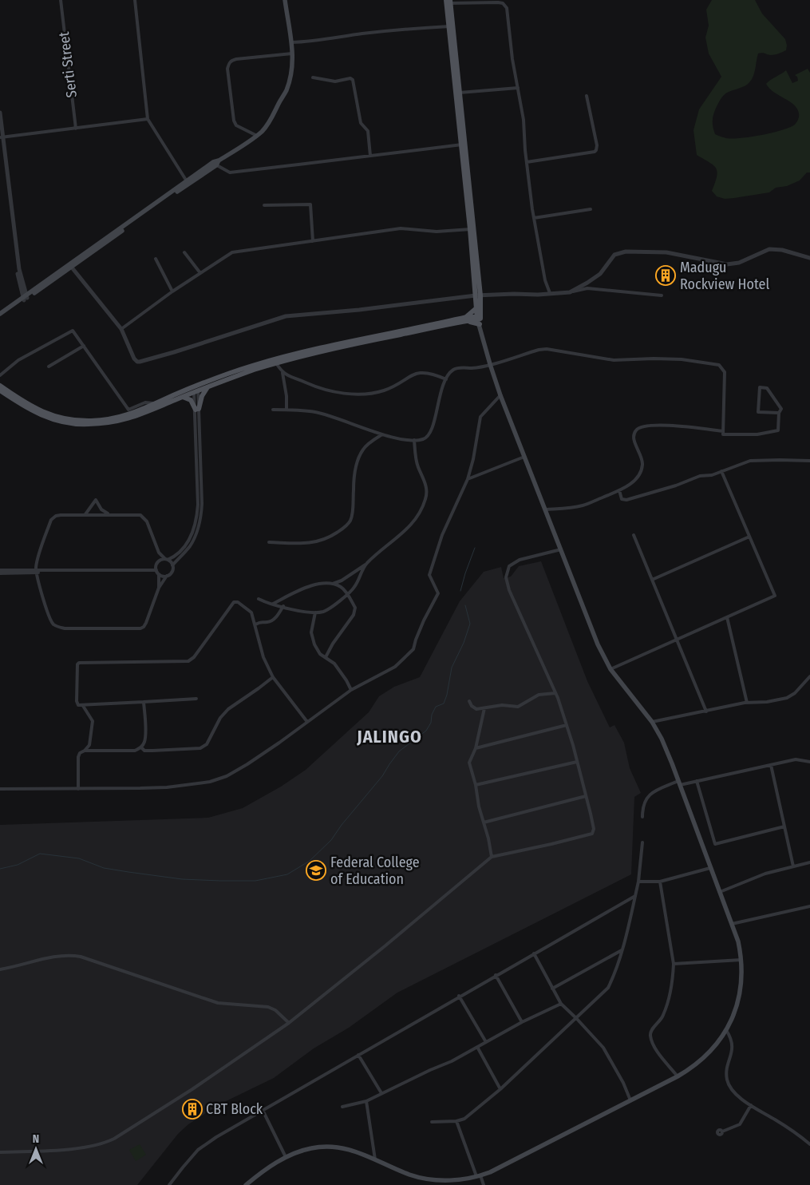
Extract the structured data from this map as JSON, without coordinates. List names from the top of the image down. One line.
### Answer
{"streets":{"street":["Serti Street"]},"districts":["JALINGO"],"places":{"building":["Madugu Rockview Hotel","CBT Block"],"school or university":["Federal College of Education"]},"north":"top"}
